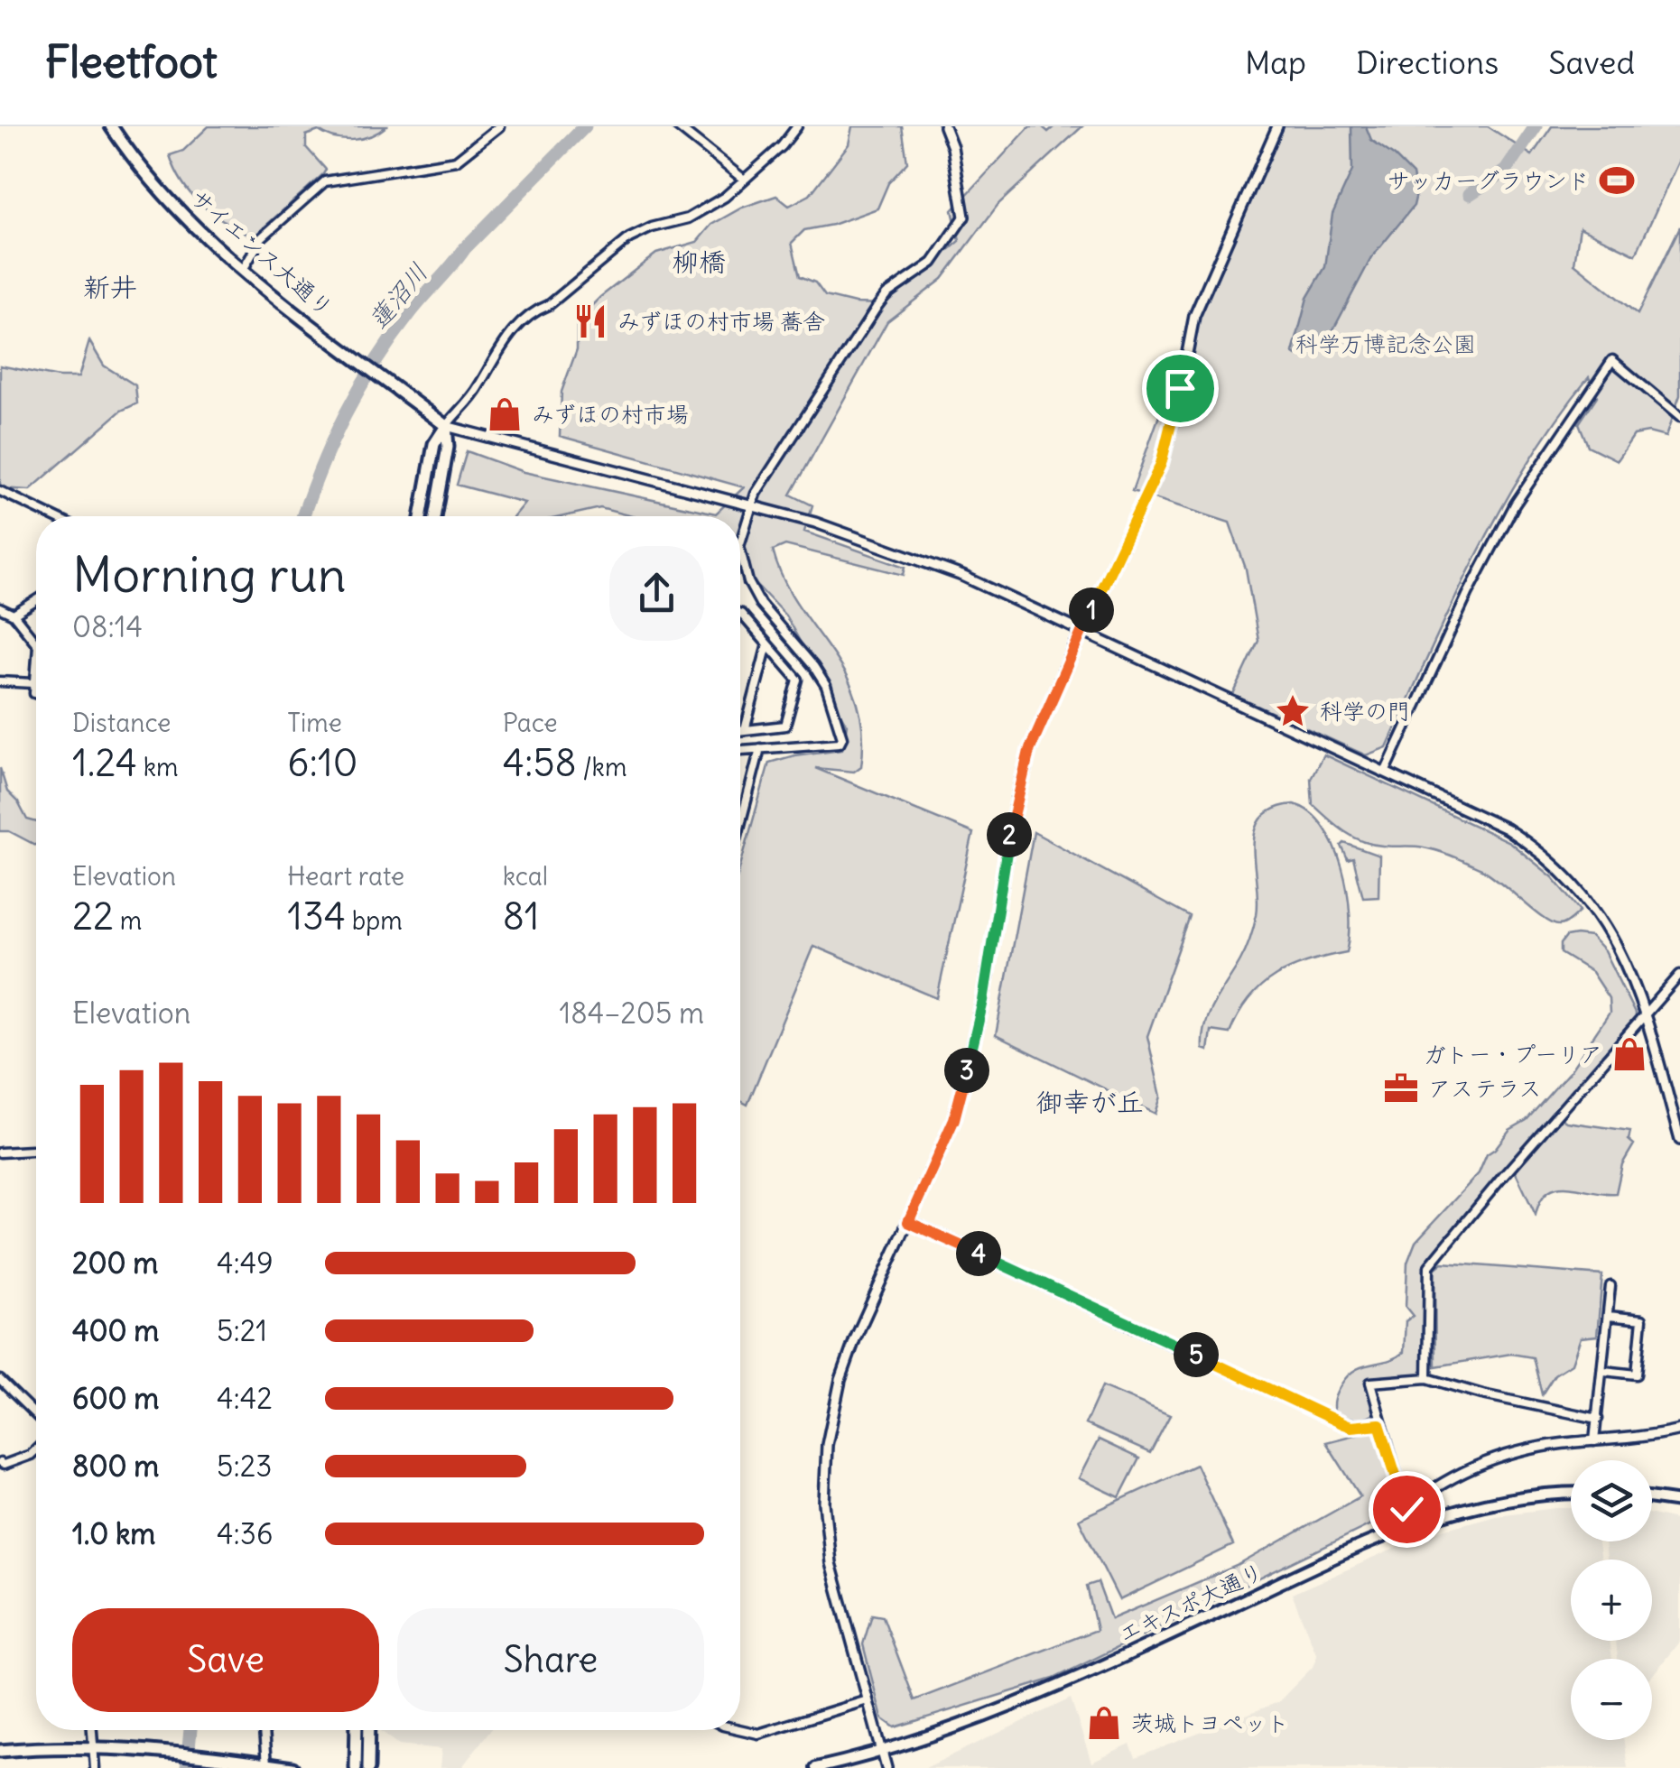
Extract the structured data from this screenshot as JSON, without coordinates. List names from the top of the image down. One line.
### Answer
{"streets":{"main road":["サイエンス大通り","エキスポ大通り"]},"districts":["柳橋","新井","御幸が丘"],"water":["蓮沼川"],"parks":["科学万博記念公園"],"places":{"sports":["サッカーグラウンド"],"restaurant":["みずほの村市場 蕎舎"],"shop":["みずほの村市場","ガトー・プーリア","茨城トヨペット"],"place":["科学の門"],"office":["アステラス"]},"page":{"header":"Fleetfoot","nav":["Map","Directions","Saved"],"heading":["Morning run","08:14"],"pins":["1","2","3","4","5"],"stats":[["Distance","1.24 km"],["Time","6:10"],["Pace","4:58 /km"],["Elevation","22 m"],["Heart rate","134 bpm"],["kcal","81"]],"chart":["Elevation","184–205 m"],"list":[{"name":"200 m","note":"4:49"},{"name":"400 m","note":"5:21"},{"name":"600 m","note":"4:42"},{"name":"800 m","note":"5:23"},{"name":"1.0 km","note":"4:36"}],"map_buttons":["+","−"],"buttons":["Save","Share"]}}
